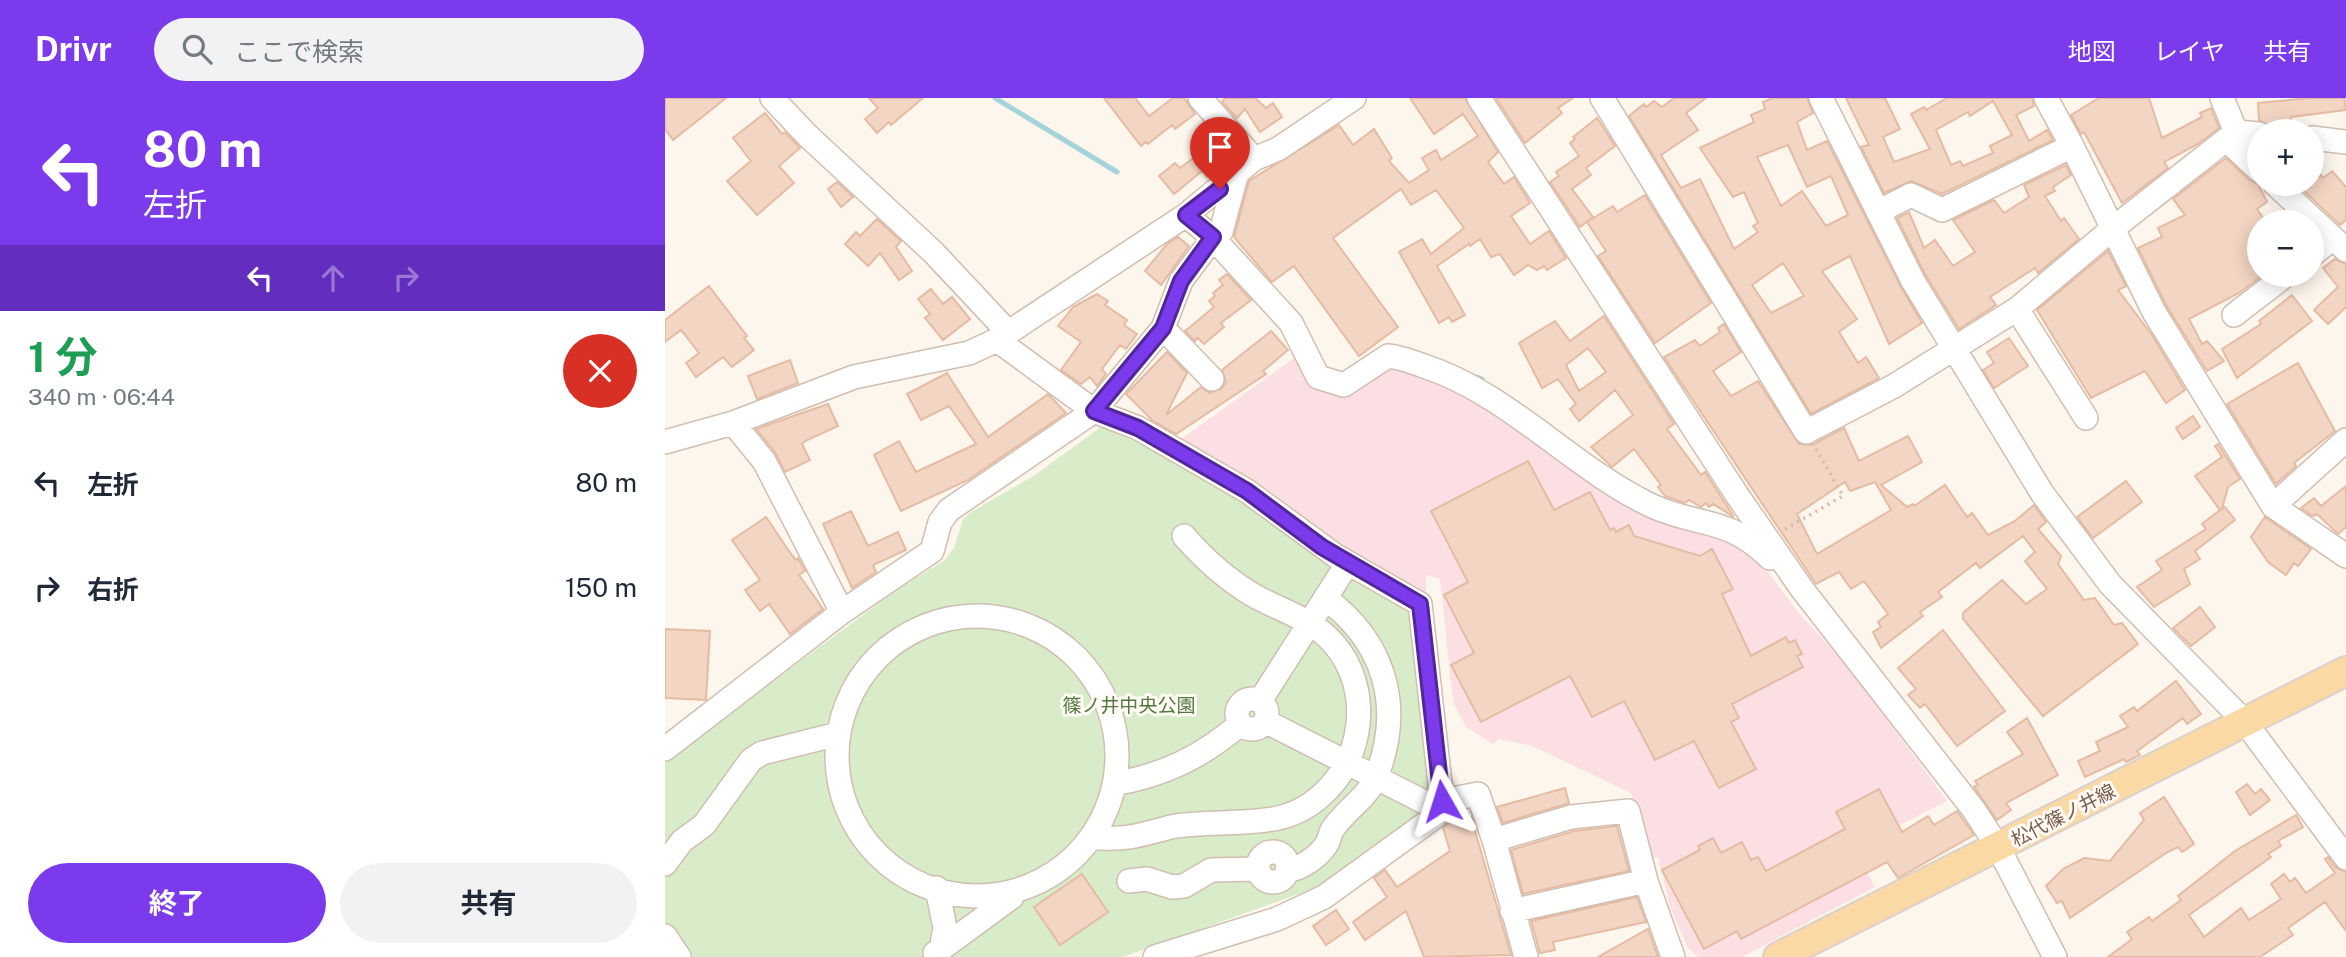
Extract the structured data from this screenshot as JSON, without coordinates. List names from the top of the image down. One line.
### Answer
{"streets":{"main road":["松代篠ノ井線"]},"parks":["篠ノ井中央公園"],"page":{"header":"Drivr","search":"ここで検索","nav":["地図","レイヤ","共有"],"turn":["80 m","左折"],"map_buttons":["+","−"],"heading":["1 分","340 m · 06:44"],"list":[{"name":"左折","value":"80 m"},{"name":"右折","value":"150 m"}],"buttons":["終了","共有"]}}
